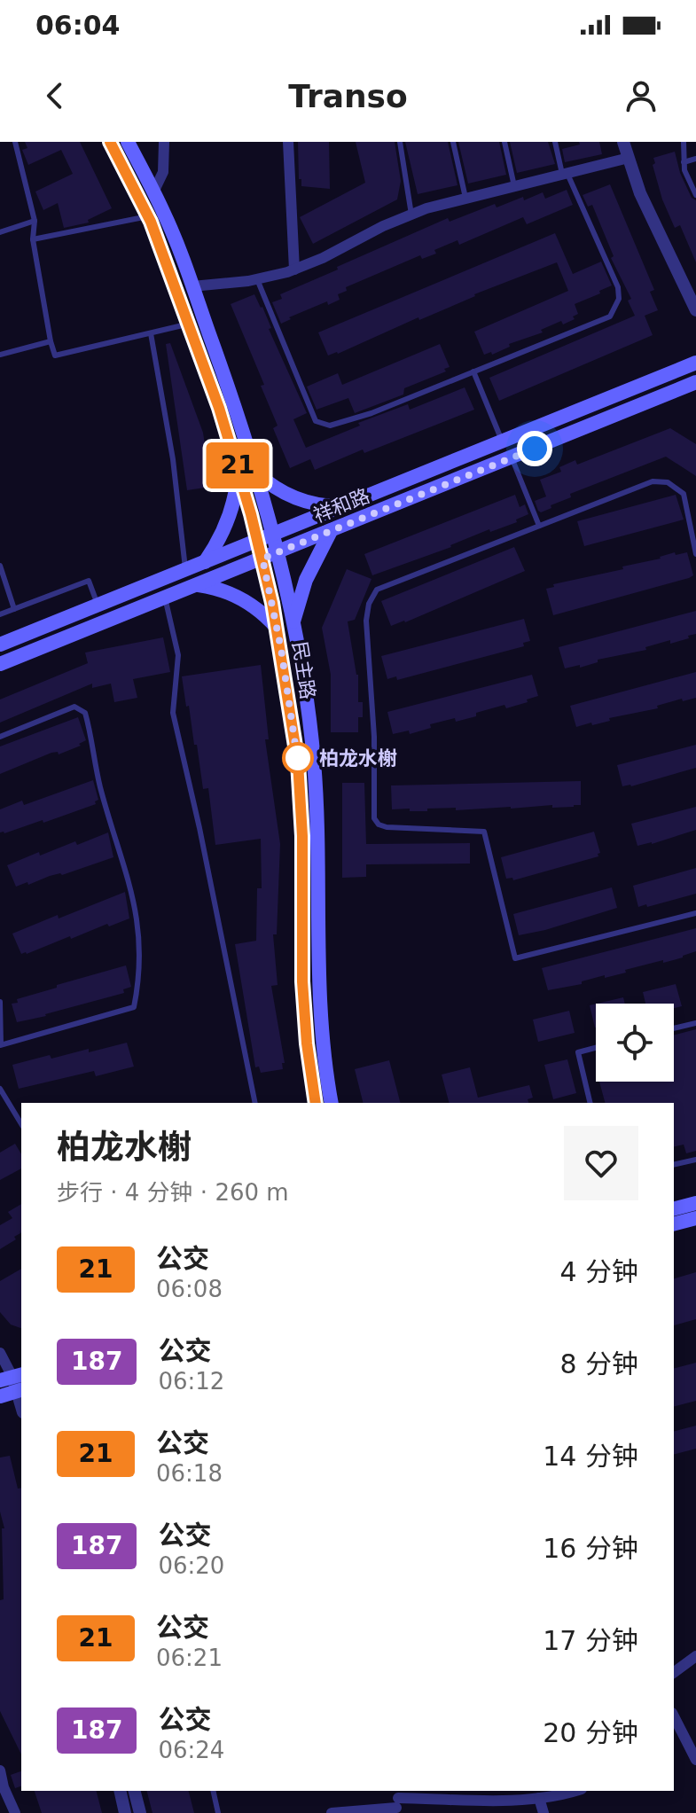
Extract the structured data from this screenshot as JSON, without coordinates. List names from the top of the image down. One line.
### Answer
{"streets":{"main road":["祥和路","民主路"]},"crossings":[["祥和路","民主路"]],"places":["柏龙水榭"],"lines":["bus line 21"],"page":{"status":"06:04","header":"Transo","on_map":"21","heading":["柏龙水榭","步行 · 4 分钟 · 260 m"],"list":[{"mark":"21","name":"公交","note":"06:08","value":"4 分钟"},{"mark":"187","name":"公交","note":"06:12","value":"8 分钟"},{"mark":"21","name":"公交","note":"06:18","value":"14 分钟"},{"mark":"187","name":"公交","note":"06:20","value":"16 分钟"},{"mark":"21","name":"公交","note":"06:21","value":"17 分钟"},{"mark":"187","name":"公交","note":"06:24","value":"20 分钟"}]}}
